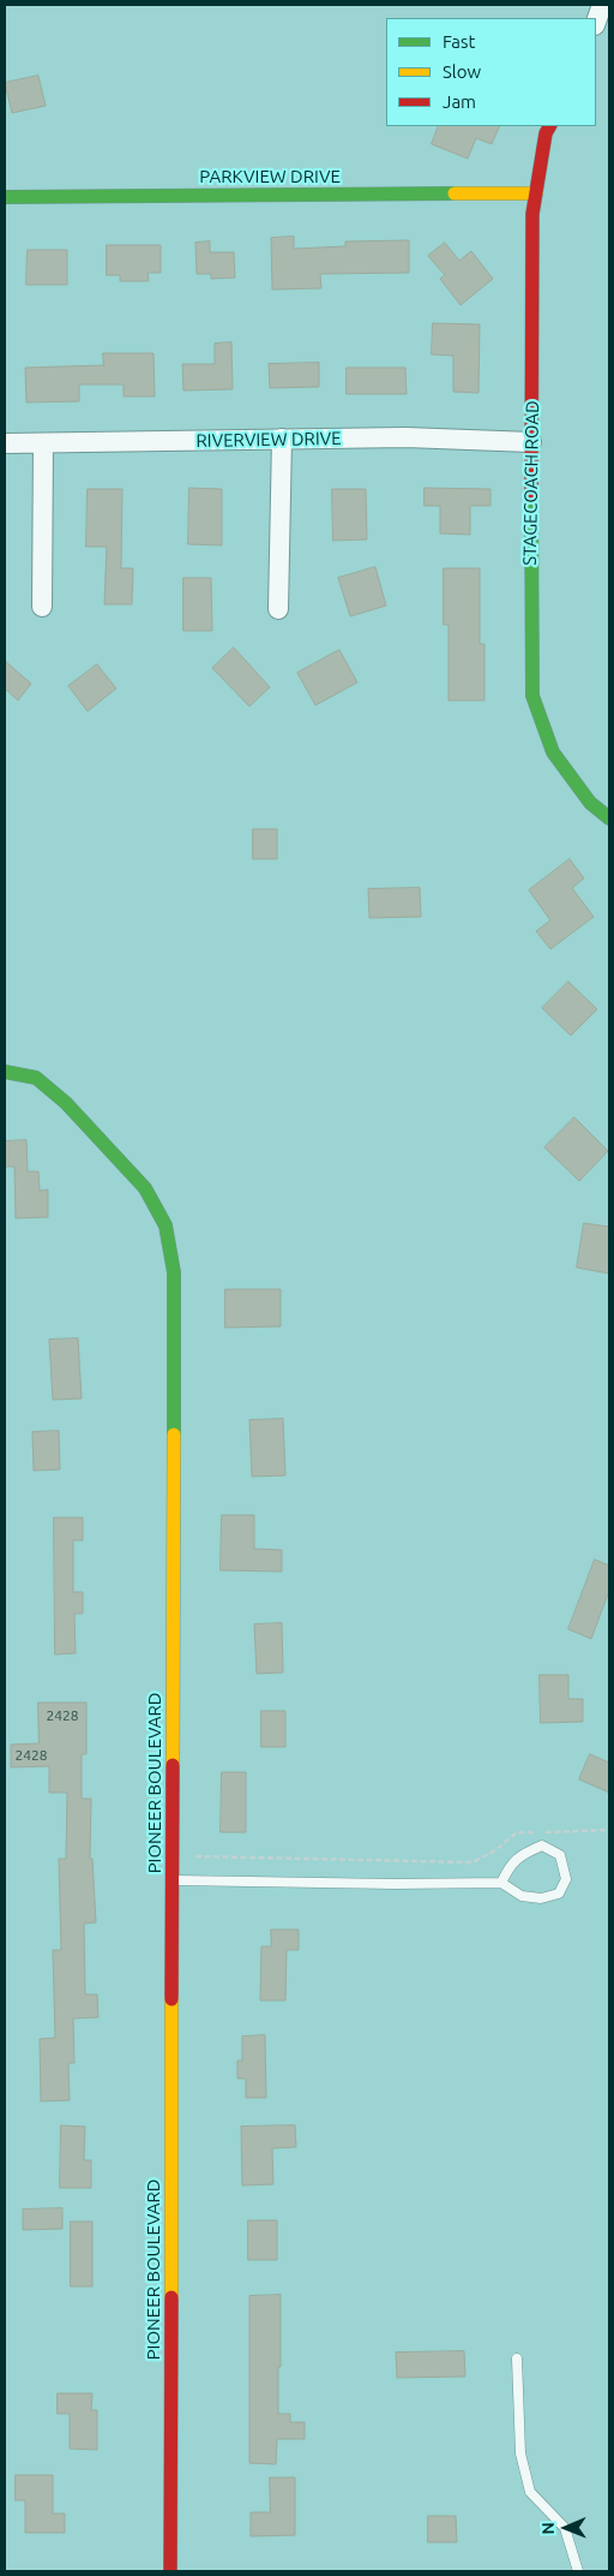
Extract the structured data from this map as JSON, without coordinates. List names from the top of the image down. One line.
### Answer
{"streets":{"street":["PARKVIEW DRIVE","RIVERVIEW DRIVE","STAGECOACH ROAD","PIONEER BOULEVARD"]},"crossings":[["PARKVIEW DRIVE","STAGECOACH ROAD"],["RIVERVIEW DRIVE","STAGECOACH ROAD"]],"house_numbers":["2428","2428"],"legend":["Fast","Slow","Jam"],"north":"left"}
